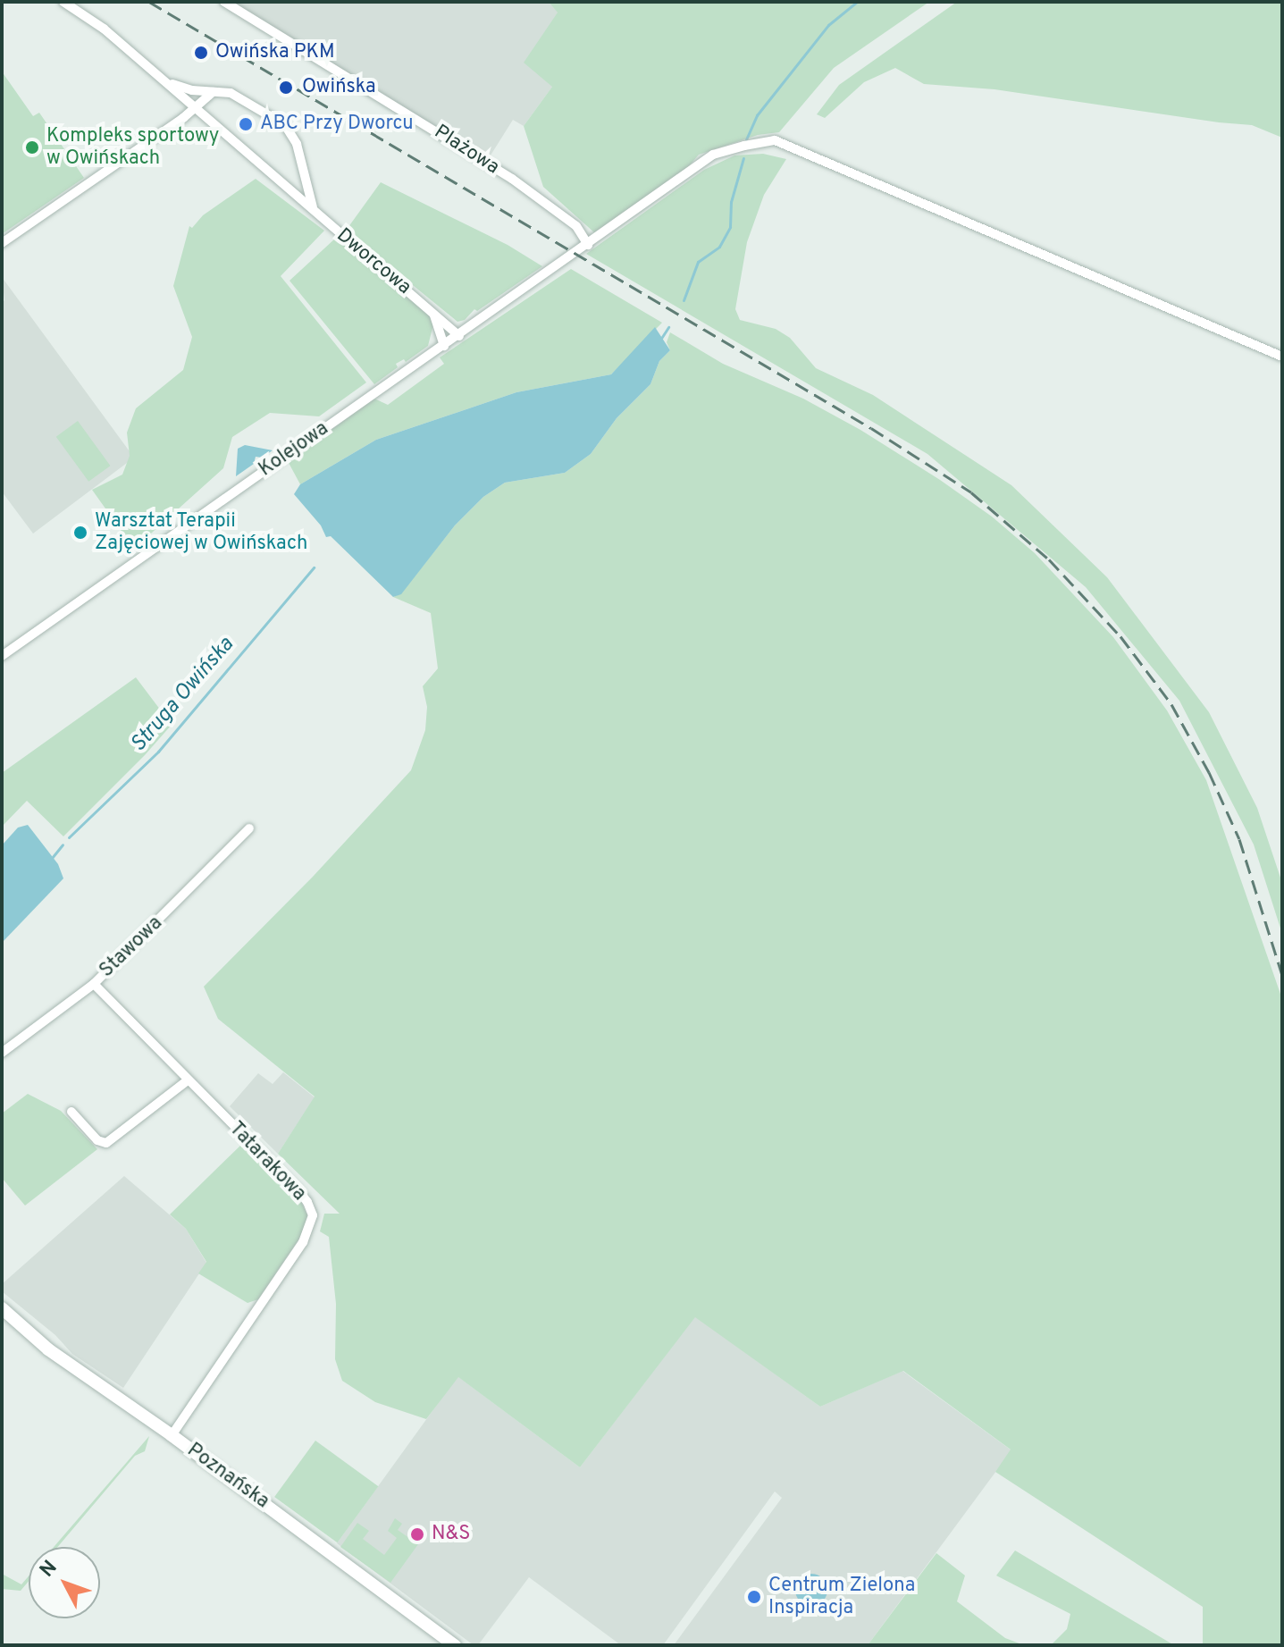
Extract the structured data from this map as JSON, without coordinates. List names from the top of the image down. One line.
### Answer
{"streets":{"main road":["Poznańska"],"street":["Plażowa","Dworcowa","Kolejowa","Stawowa","Tatarakowa"]},"crossings":[["Plażowa","Kolejowa"],["Dworcowa","Kolejowa"],["Stawowa","Tatarakowa"],["Tatarakowa","Poznańska"]],"water":["Struga Owińska"],"places":["Owińska PKM","Owińska","ABC Przy Dworcu","Kompleks sportowy w Owińskach","Warsztat Terapii Zajęciowej w Owińskach","N&S","Centrum Zielona Inspiracja"],"north":"top left"}
